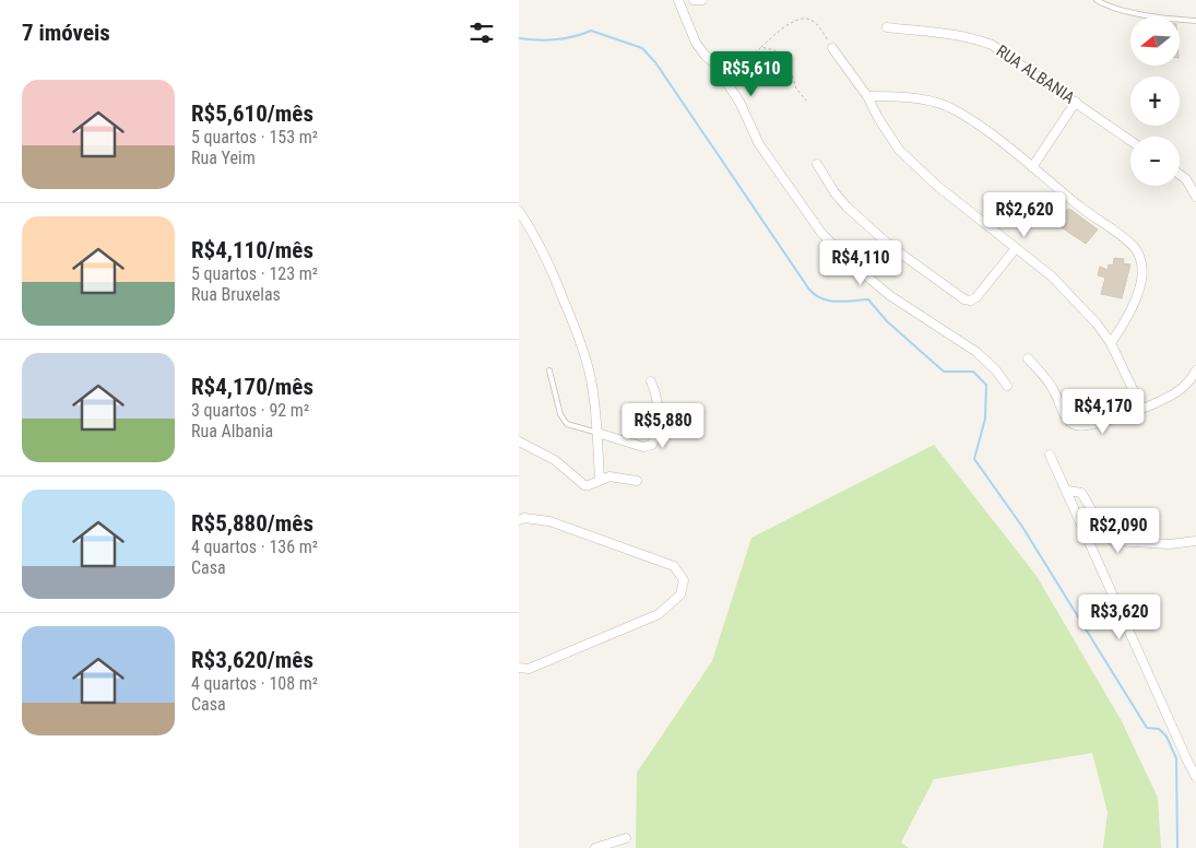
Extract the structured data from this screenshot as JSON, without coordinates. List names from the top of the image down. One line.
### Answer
{"streets":{"street":["RUA ALBANIA"]},"north":"left","page":{"heading":"7 imóveis","map_buttons":["+","−"],"price":["R$5,610","R$2,620","R$4,110","R$4,170","R$5,880","R$2,090","R$3,620"],"list":[{"name":"R$5,610/mês","note":"5 quartos · 153 m² · Rua Yeim"},{"name":"R$4,110/mês","note":"5 quartos · 123 m² · Rua Bruxelas"},{"name":"R$4,170/mês","note":"3 quartos · 92 m² · Rua Albania"},{"name":"R$5,880/mês","note":"4 quartos · 136 m² · Casa"},{"name":"R$3,620/mês","note":"4 quartos · 108 m² · Casa"}]}}
